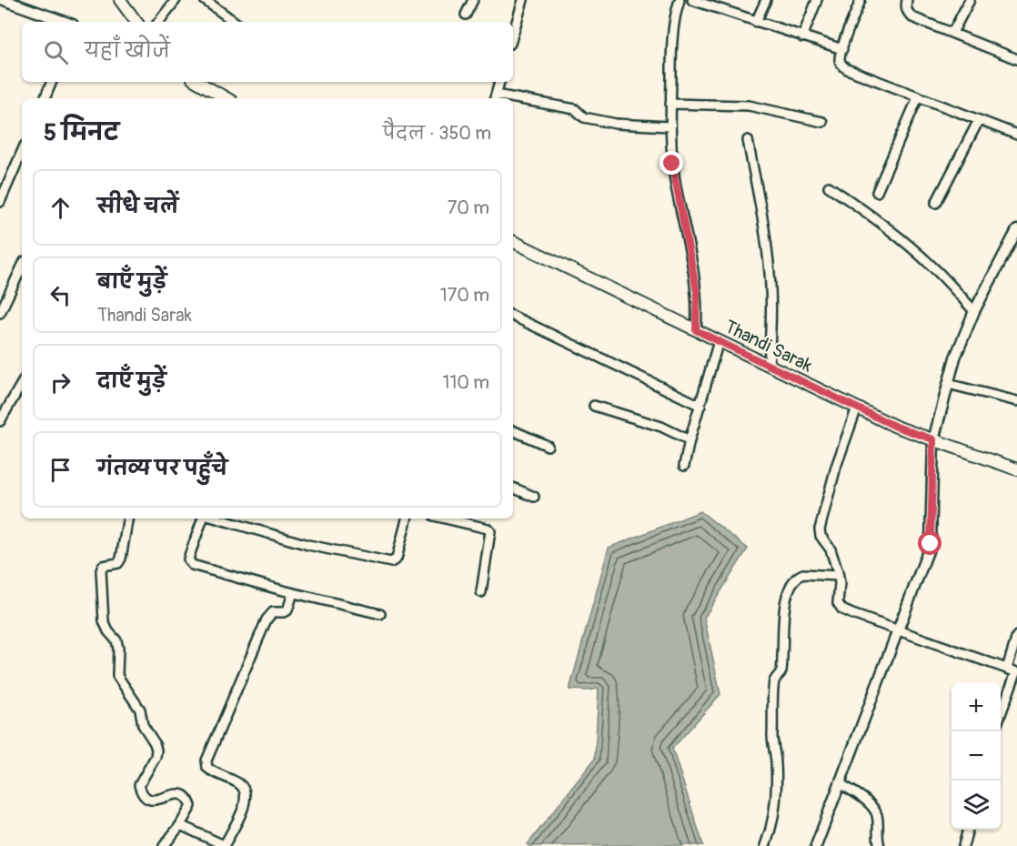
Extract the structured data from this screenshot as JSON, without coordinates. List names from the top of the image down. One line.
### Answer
{"streets":{"main road":["Thandi Sarak"]},"page":{"search":"यहाँ खोजें","heading":["5 मिनट","पैदल · 350 m"],"list":[["सीधे चलें","70 m"],["बाएँ मुड़ें","Thandi Sarak","170 m"],["दाएँ मुड़ें","110 m"],"गंतव्य पर पहुँचे"],"map_buttons":["+","−"]}}
